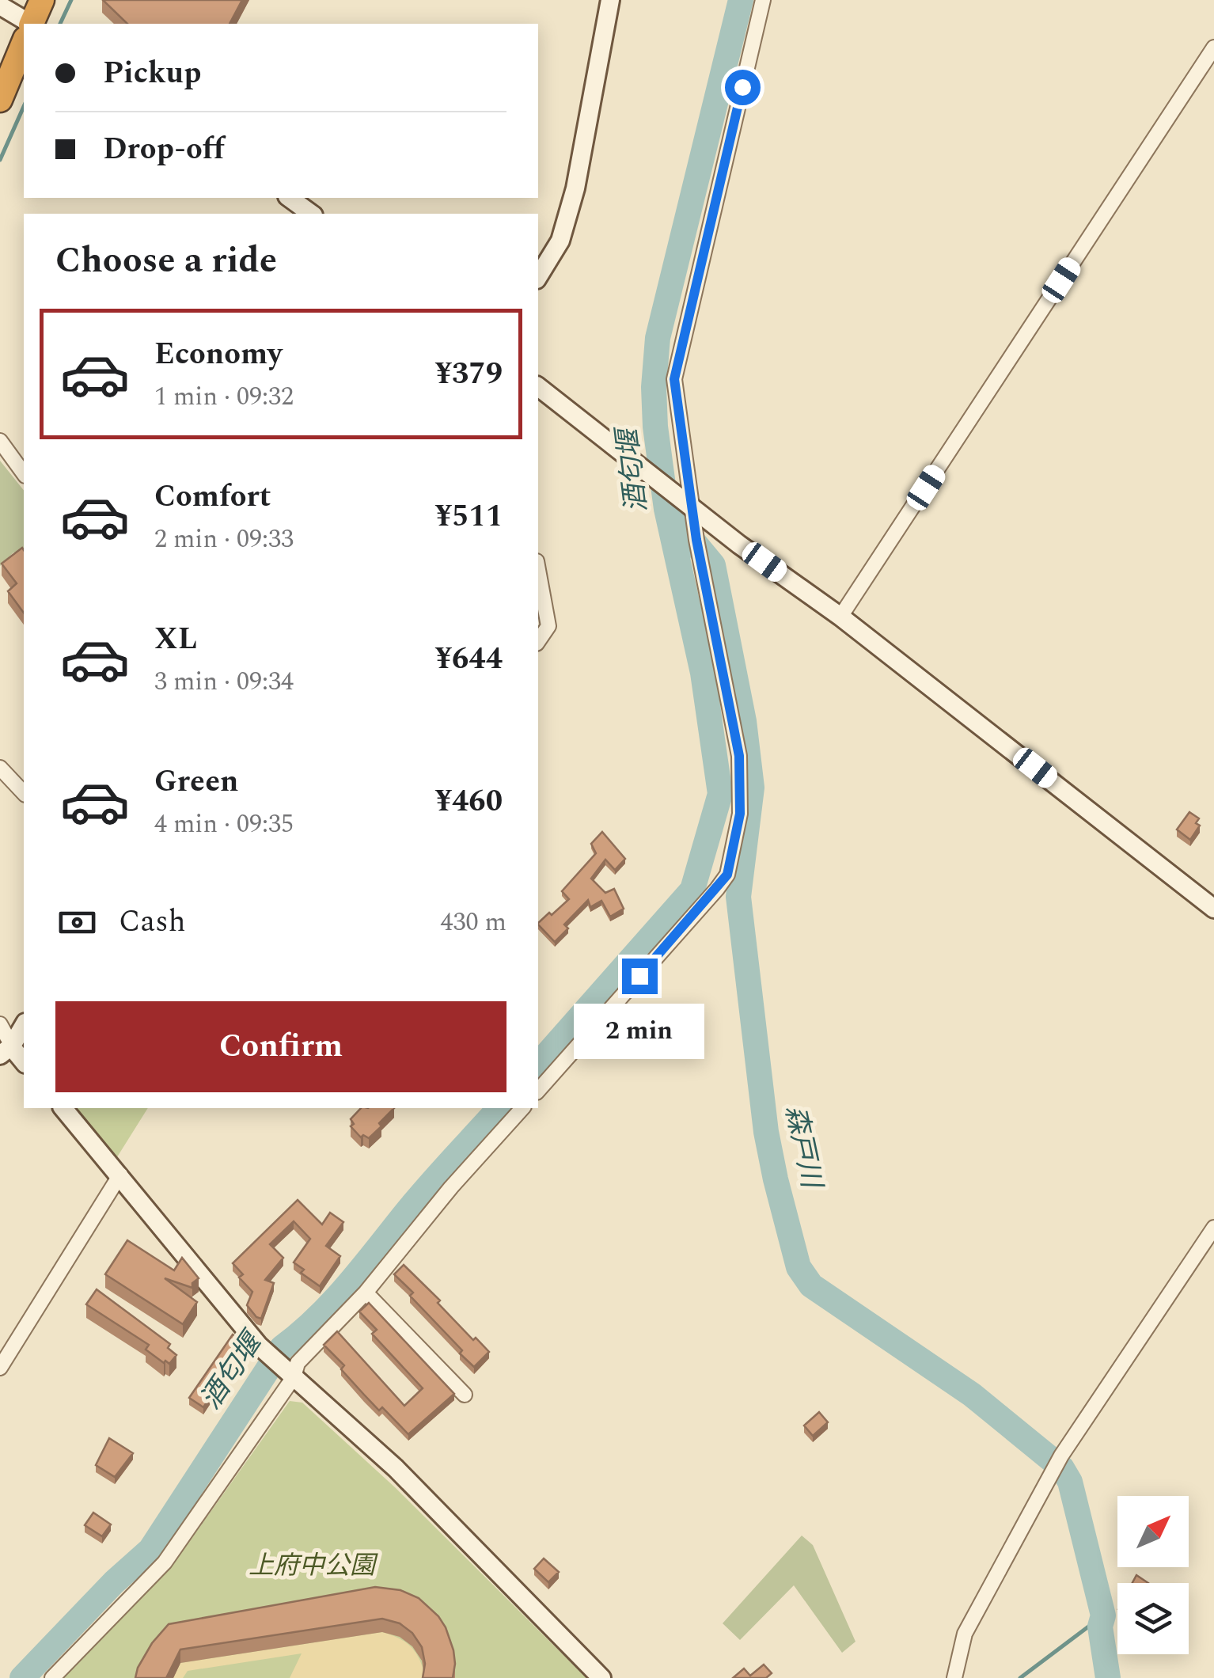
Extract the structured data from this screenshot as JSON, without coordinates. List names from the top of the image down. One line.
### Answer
{"water":["酒匂堰","森戸川"],"parks":["上府中公園"],"north":"top right","page":{"banner":["Pickup","Drop-off"],"heading":"Choose a ride","list":[{"name":"Economy","note":"1 min · 09:32","value":"¥379"},{"name":"Comfort","note":"2 min · 09:33","value":"¥511"},{"name":"XL","note":"3 min · 09:34","value":"¥644"},{"name":"Green","note":"4 min · 09:35","value":"¥460"}],"pay":["Cash","430 m"],"buttons":"Confirm","bubble":"2 min"}}
